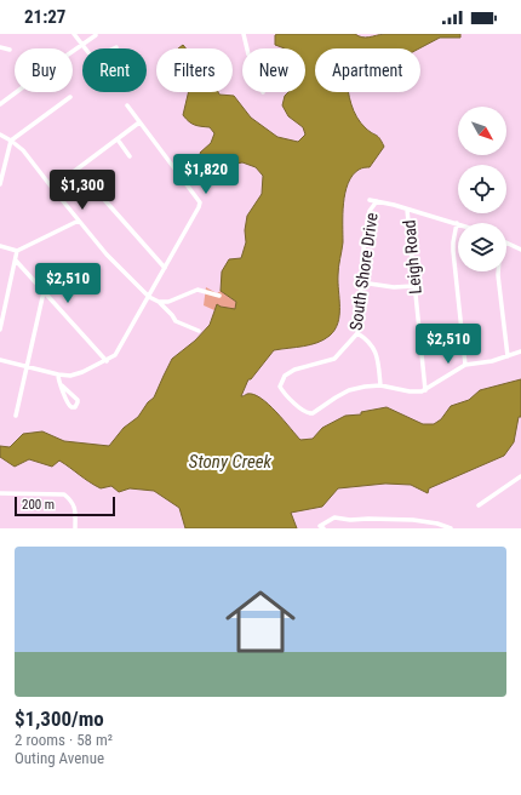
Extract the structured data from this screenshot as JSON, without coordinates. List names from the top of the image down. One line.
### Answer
{"streets":{"street":["Leigh Road","South Shore Drive"]},"water":["Stony Creek"],"scale_bar":"200 m","north":"bottom right","page":{"status":"21:27","chip":["Buy","Rent","Filters","New","Apartment"],"price":["$1,820","$1,300","$2,510","$2,510"],"scale":"200 m","list":[{"name":"$1,300/mo","note":"2 rooms · 58 m² · Outing Avenue"}]}}
